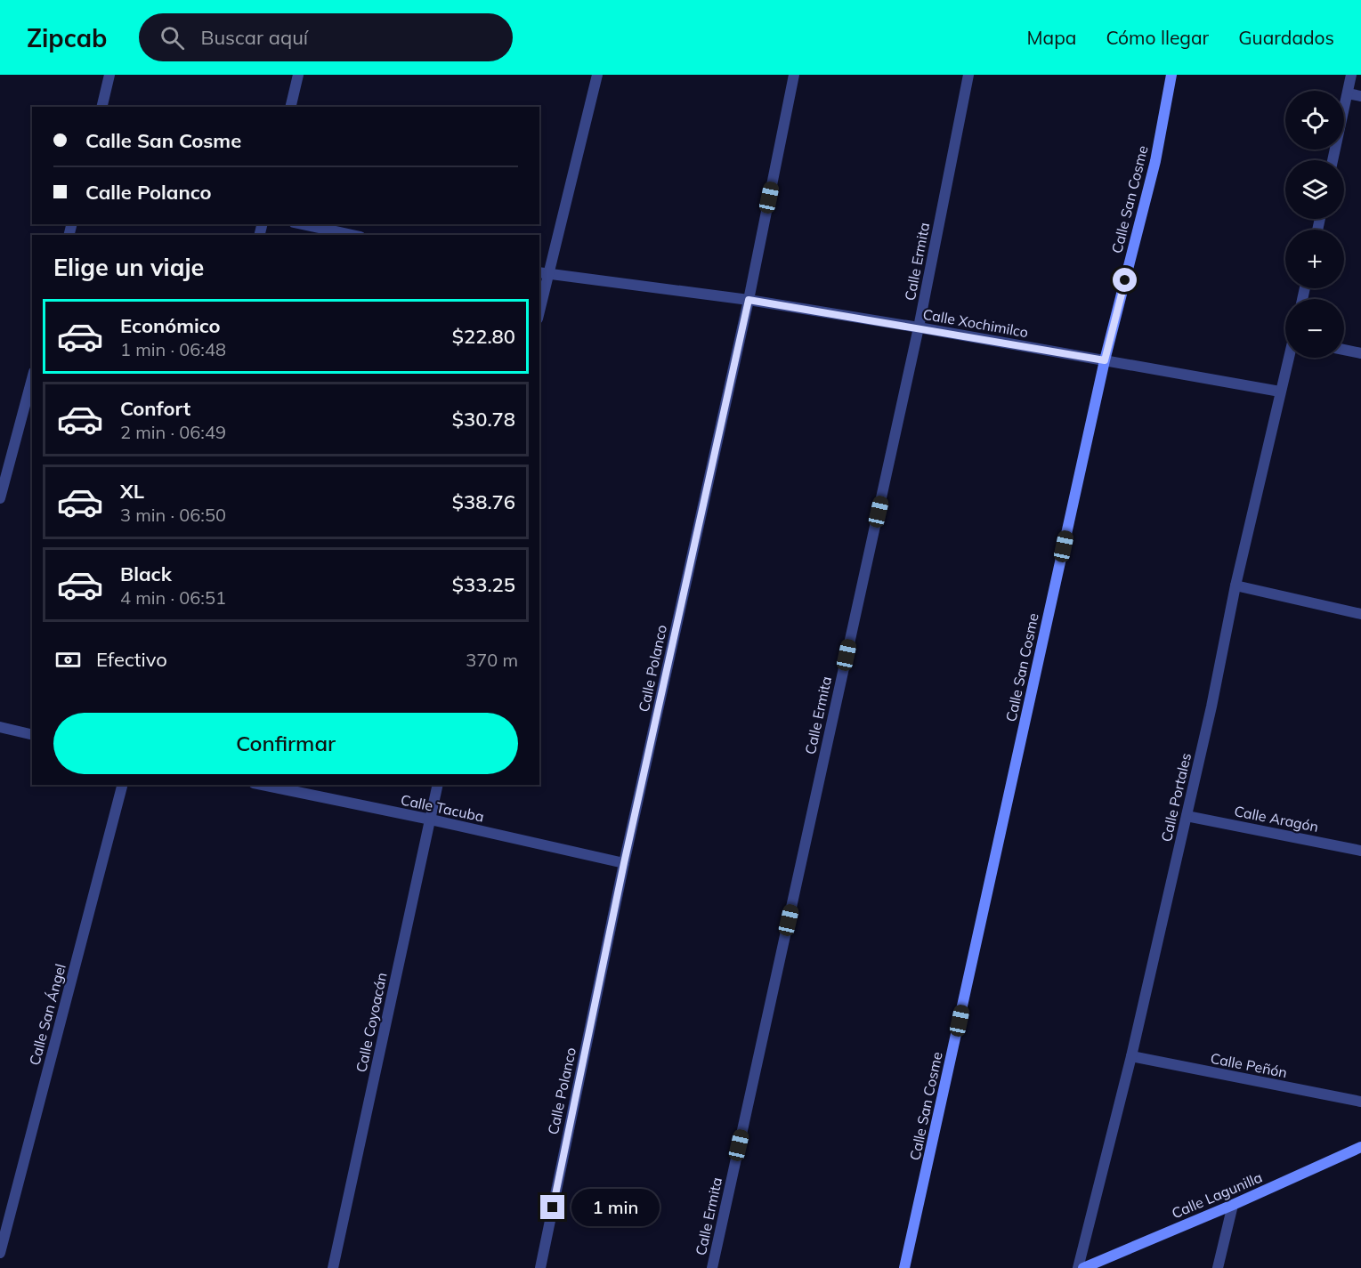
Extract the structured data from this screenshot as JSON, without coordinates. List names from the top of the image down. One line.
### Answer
{"streets":{"street":["Calle San Cosme","Calle Ermita","Calle Xochimilco","Calle Polanco","Calle Portales","Calle Tacuba","Calle Aragón","Calle San Ángel","Calle Coyoacán","Calle Peñón","Calle Lagunilla"]},"crossings":[["Calle San Cosme","Calle Xochimilco"],["Calle Ermita","Calle Xochimilco"],["Calle Xochimilco","Calle Polanco"],["Calle Xochimilco","Calle Portales"],["Calle Polanco","Calle Tacuba"],["Calle Portales","Calle Aragón"],["Calle Portales","Calle Peñón"],["Calle Tacuba","Calle Coyoacán"]],"page":{"header":"Zipcab","search":"Buscar aquí","nav":["Mapa","Cómo llegar","Guardados"],"map_buttons":["+","−"],"banner":["Calle San Cosme","Calle Polanco"],"heading":"Elige un viaje","list":[{"name":"Económico","note":"1 min · 06:48","value":"$22.80"},{"name":"Confort","note":"2 min · 06:49","value":"$30.78"},{"name":"XL","note":"3 min · 06:50","value":"$38.76"},{"name":"Black","note":"4 min · 06:51","value":"$33.25"}],"pay":["Efectivo","370 m"],"buttons":"Confirmar","bubble":"1 min"}}
